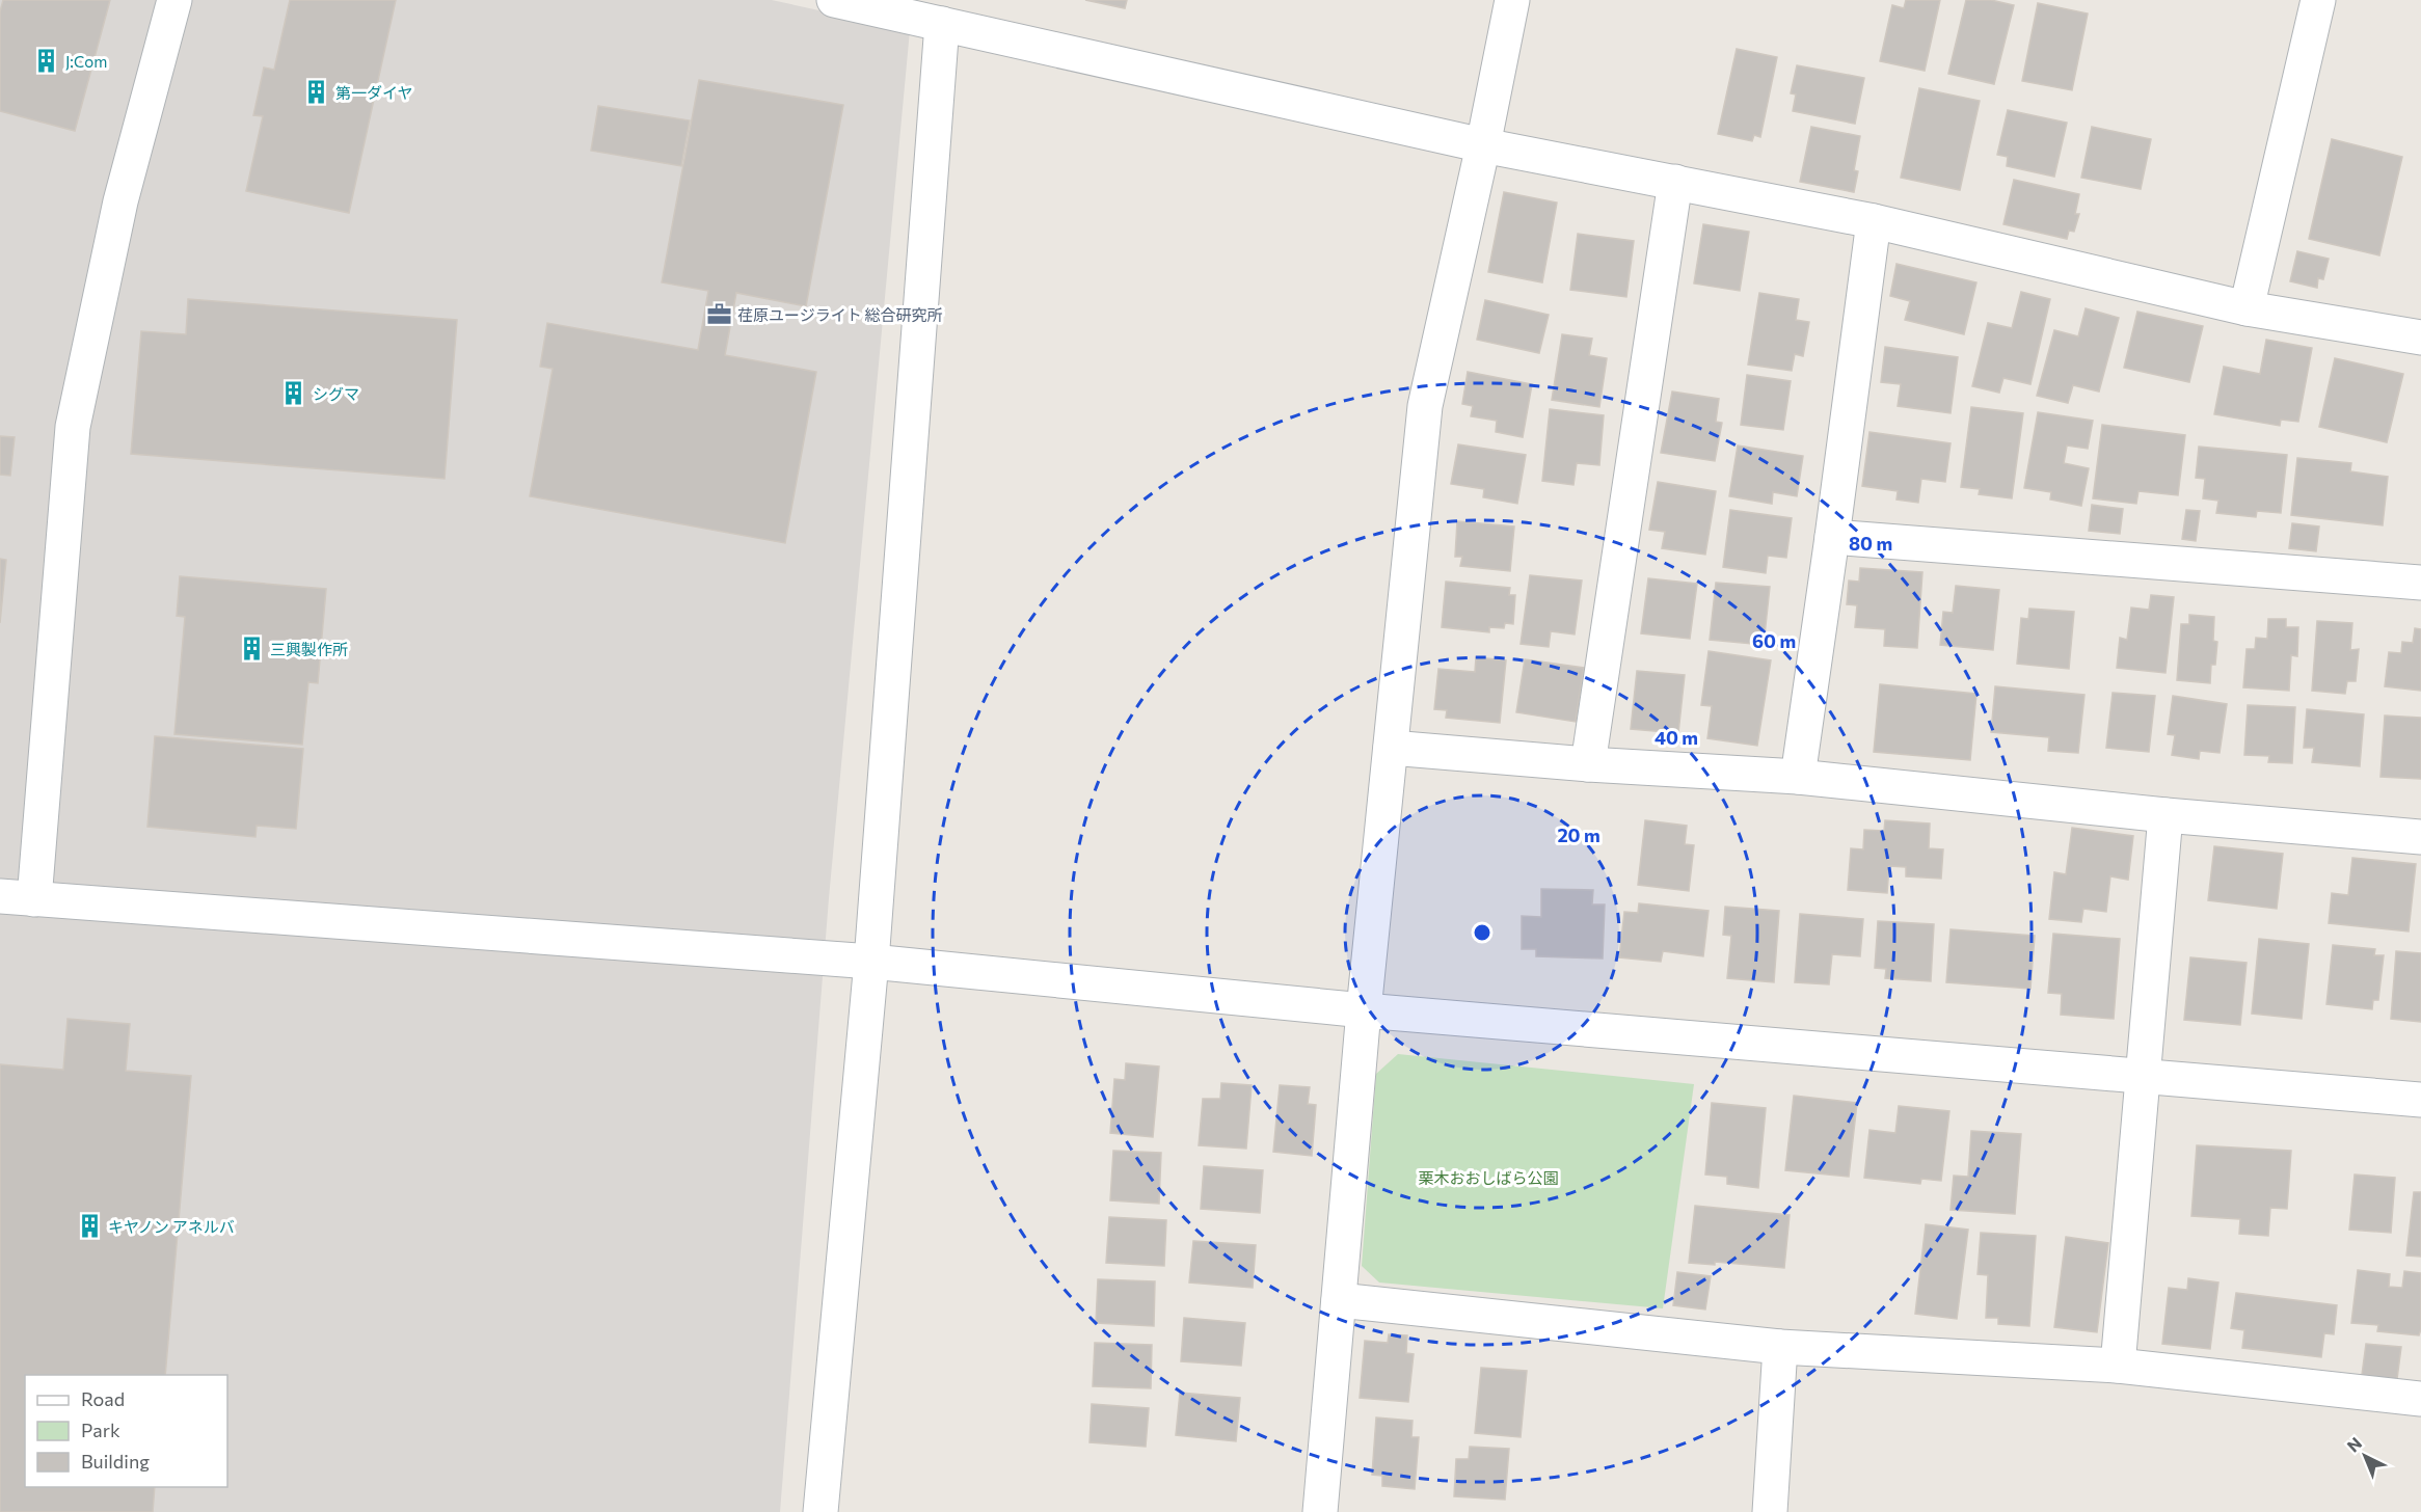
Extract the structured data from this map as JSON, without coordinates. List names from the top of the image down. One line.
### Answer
{"parks":["栗木おおしばら公園"],"places":{"building":["J:Com","第一ダイヤ","シグマ","三興製作所","キヤノン アネルバ"],"office":["荏原ユージライト 総合研究所"]},"legend":["Road","Park","Building"],"north":"top left","rings":["80 m","60 m","40 m","20 m"]}
